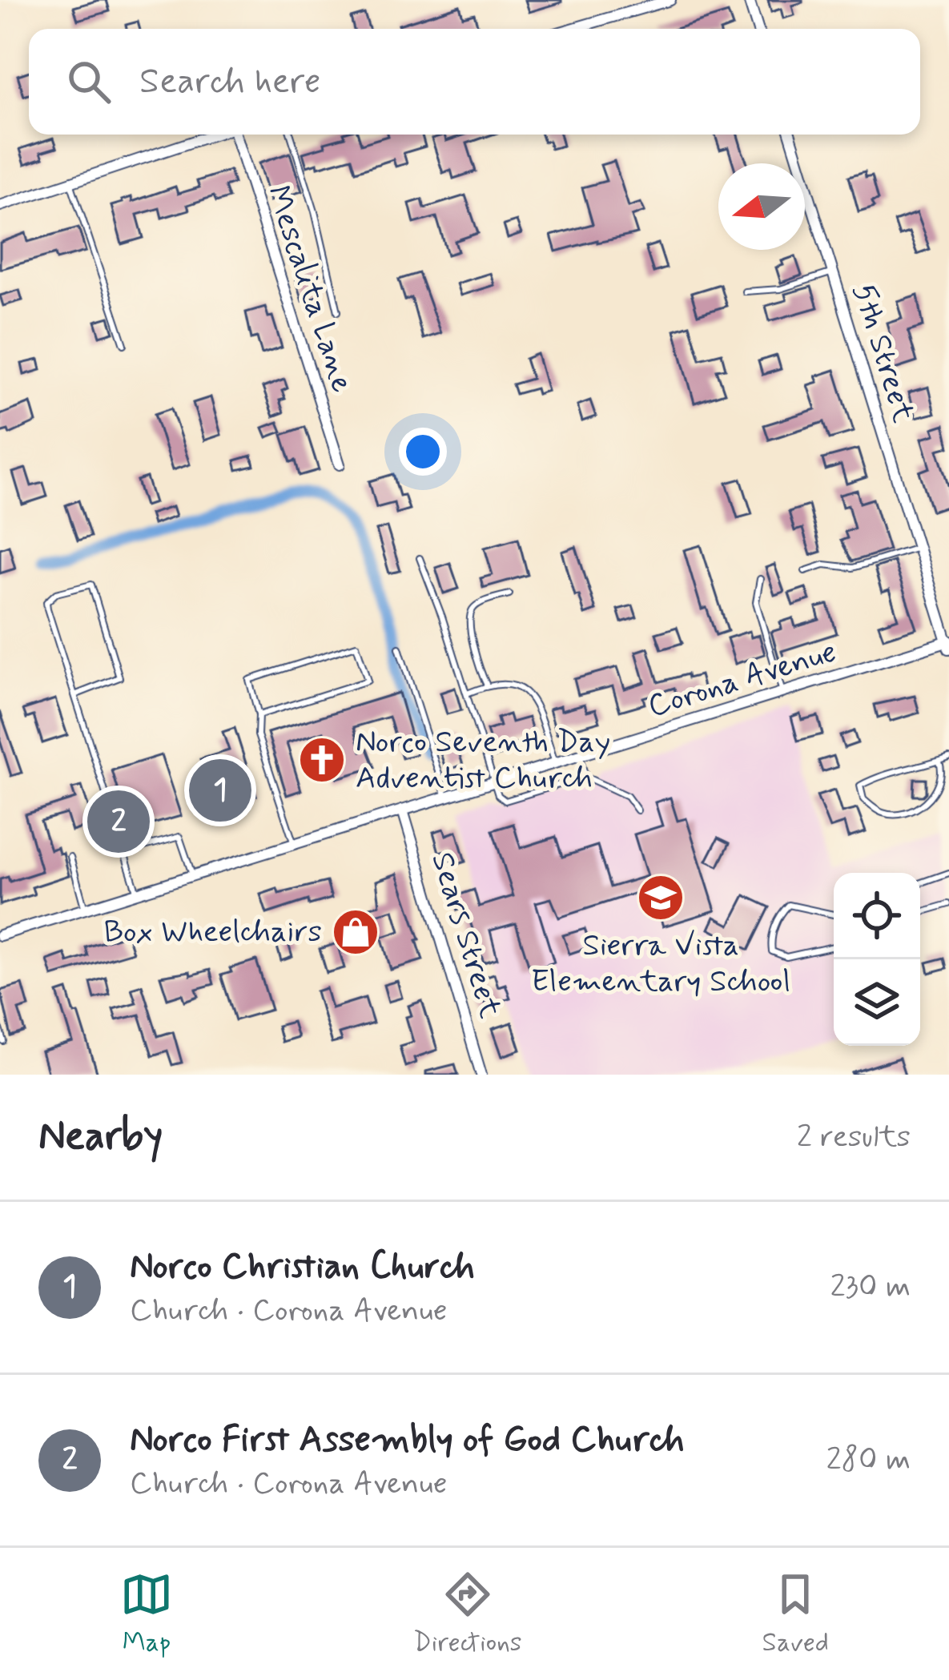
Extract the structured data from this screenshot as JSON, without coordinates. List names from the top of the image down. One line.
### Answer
{"streets":{"street":["Mescalita Lane","5th Street","Corona Avenue","Sears Street"]},"crossings":[["5th Street","Corona Avenue"],["Corona Avenue","Sears Street"]],"places":{"church":["Norco Seventh Day Adventist Church"],"school or university":["Sierra Vista Elementary School"],"shop":["Box Wheelchairs"]},"north":"left","page":{"search":"Search here","pins":["1","2"],"heading":["Nearby","2 results"],"list":[{"mark":"1","name":"Norco Christian Church","note":"Church · Corona Avenue","value":"230 m"},{"mark":"2","name":"Norco First Assembly of God Church","note":"Church · Corona Avenue","value":"280 m"}],"nav":["Map","Directions","Saved"]}}
